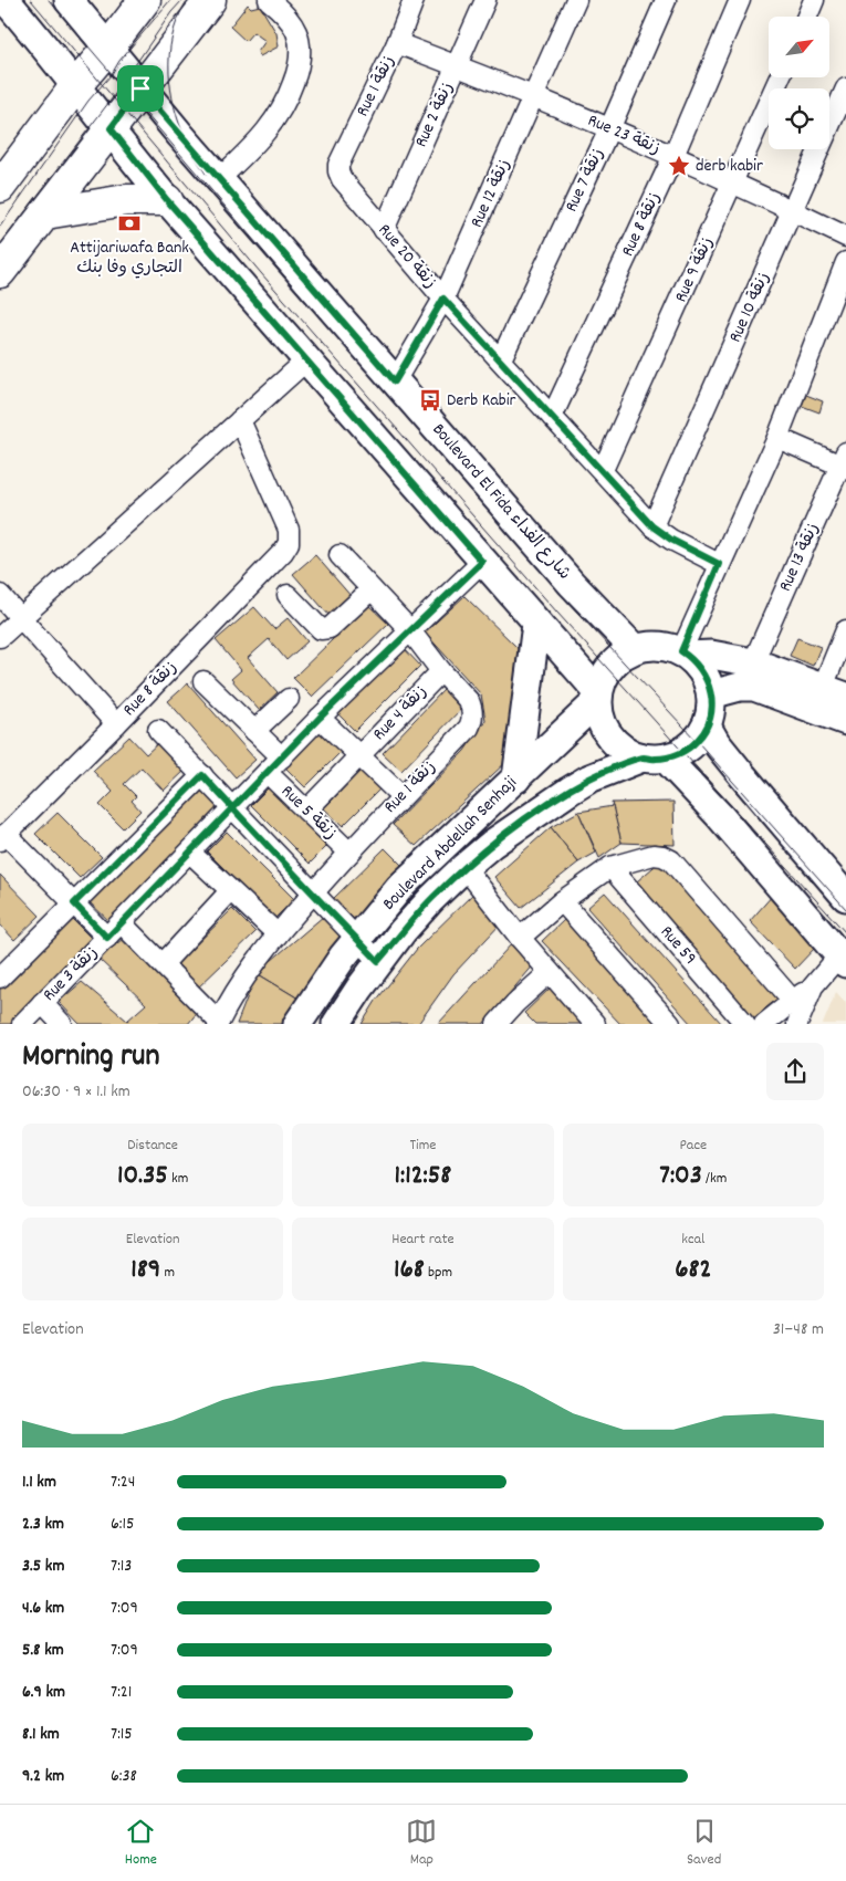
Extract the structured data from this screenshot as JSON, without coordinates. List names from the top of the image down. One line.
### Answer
{"streets":{"main road":["Boulevard El Fida شارع الفداء","Boulevard Abdellah Senhaji"],"street":["Rue 1 زنقة","Rue 2 زنقة","Rue 23 زنقة","Rue 7 زنقة","Rue 12 زنقة","Rue 8 زنقة","Rue 20 زنقة","Rue 9 زنقة","Rue 10 زنقة","Rue 13 زنقة","Rue 4 زنقة","Rue 5 زنقة","Rue 59","Rue 3 زنقة"]},"crossings":[["Rue 1 زنقة","Rue 23 زنقة"],["Rue 1 زنقة","Rue 20 زنقة"],["Rue 1 زنقة","Rue 4 زنقة"],["Rue 1 زنقة","Rue 5 زنقة"],["Rue 1 زنقة","Rue 3 زنقة"],["Rue 2 زنقة","Rue 23 زنقة"],["Rue 2 زنقة","Rue 20 زنقة"],["Rue 23 زنقة","Rue 7 زنقة"],["Rue 23 زنقة","Rue 12 زنقة"],["Rue 23 زنقة","Rue 8 زنقة"],["Rue 23 زنقة","Rue 9 زنقة"],["Rue 23 زنقة","Rue 10 زنقة"],["Rue 7 زنقة","Rue 20 زنقة"],["Rue 12 زنقة","Rue 20 زنقة"],["Rue 12 زنقة","Boulevard El Fida شارع الفداء"],["Rue 8 زنقة","Rue 20 زنقة"],["Rue 20 زنقة","Rue 9 زنقة"],["Rue 20 زنقة","Rue 10 زنقة"],["Boulevard El Fida شارع الفداء","Boulevard Abdellah Senhaji"],["Rue 4 زنقة","Rue 5 زنقة"],["Rue 4 زنقة","Rue 3 زنقة"],["Rue 5 زنقة","Rue 3 زنقة"]],"places":{"place":["derb kabir"],"bank":["Attijariwafa Bank التجاري وفا بنك"],"bus stop":["Derb Kabir"]},"north":"top right","page":{"heading":["Morning run","06:30 · 9 × 1.1 km"],"stats":[["Distance","10.35 km"],["Time","1:12:58"],["Pace","7:03 /km"],["Elevation","189 m"],["Heart rate","168 bpm"],["kcal","682"]],"chart":["Elevation","31–48 m"],"list":[{"name":"1.1 km","note":"7:24"},{"name":"2.3 km","note":"6:15"},{"name":"3.5 km","note":"7:13"},{"name":"4.6 km","note":"7:09"},{"name":"5.8 km","note":"7:09"},{"name":"6.9 km","note":"7:21"},{"name":"8.1 km","note":"7:15"},{"name":"9.2 km","note":"6:38"}],"tabs":["Home","Map","Saved"]}}
